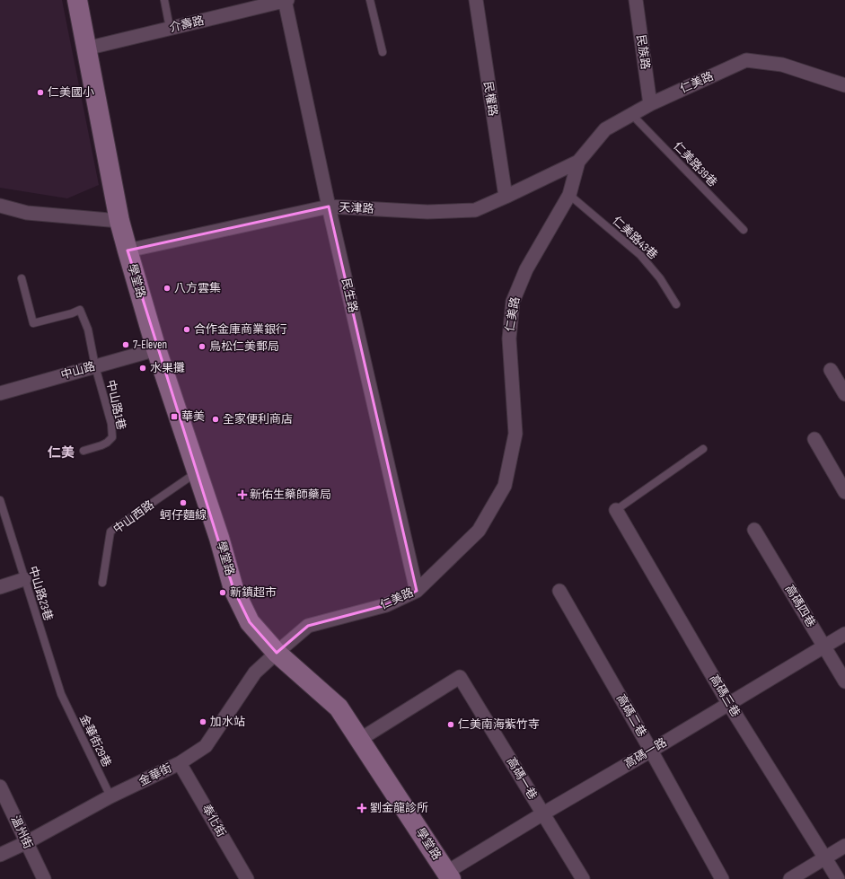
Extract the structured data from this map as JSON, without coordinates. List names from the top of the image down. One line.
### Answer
{"streets":{"street":["介壽路","民族路","仁美路","民權路","天津路","學堂路","民生路","中山路","高碼四巷","高碼三巷","高碼二巷","高碼一路","金華街","高碼一巷","奉化街","溫州街"],"lane":["仁美路39巷","仁美路43巷","中山路1巷","中山西路","中山路23巷","金華街29巷"]},"crossings":[["介壽路","學堂路"],["介壽路","民生路"],["民族路","仁美路"],["仁美路","仁美路39巷"],["仁美路","天津路"],["仁美路","仁美路43巷"],["仁美路","學堂路"],["仁美路","民生路"],["仁美路","金華街"],["民權路","天津路"],["天津路","學堂路"],["天津路","民生路"],["學堂路","中山路"],["學堂路","中山西路"],["學堂路","高碼一路"],["學堂路","金華街"],["學堂路","高碼一巷"],["中山路","中山路1巷"],["中山路23巷","金華街29巷"],["高碼四巷","高碼一路"],["高碼三巷","高碼一路"],["高碼二巷","高碼一路"],["金華街29巷","金華街"],["高碼一路","高碼一巷"],["金華街","奉化街"],["金華街","溫州街"]],"districts":["仁美"],"places":{"other":["仁美國小","八方雲集","合作金庫商業銀行","7-Eleven","鳥松仁美郵局","水果攤","全家便利商店","蚵仔麵線","新鎮超市","加水站","仁美南海紫竹寺"],"transit":["華美"],"health":["新佑生藥師藥局","劉金龍診所"]}}
